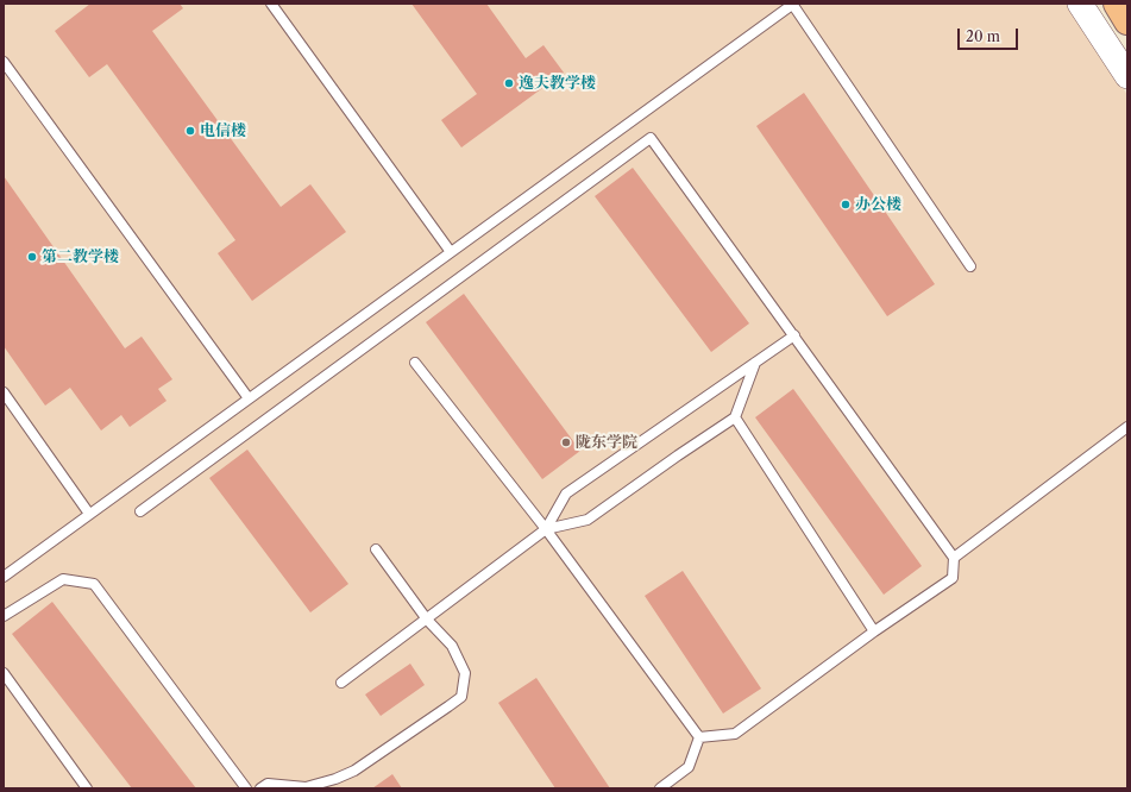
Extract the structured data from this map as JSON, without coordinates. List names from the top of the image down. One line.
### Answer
{"places":["逸夫教学楼","电信楼","办公楼","第二教学楼","陇东学院"],"scale_bar":"20 m"}
